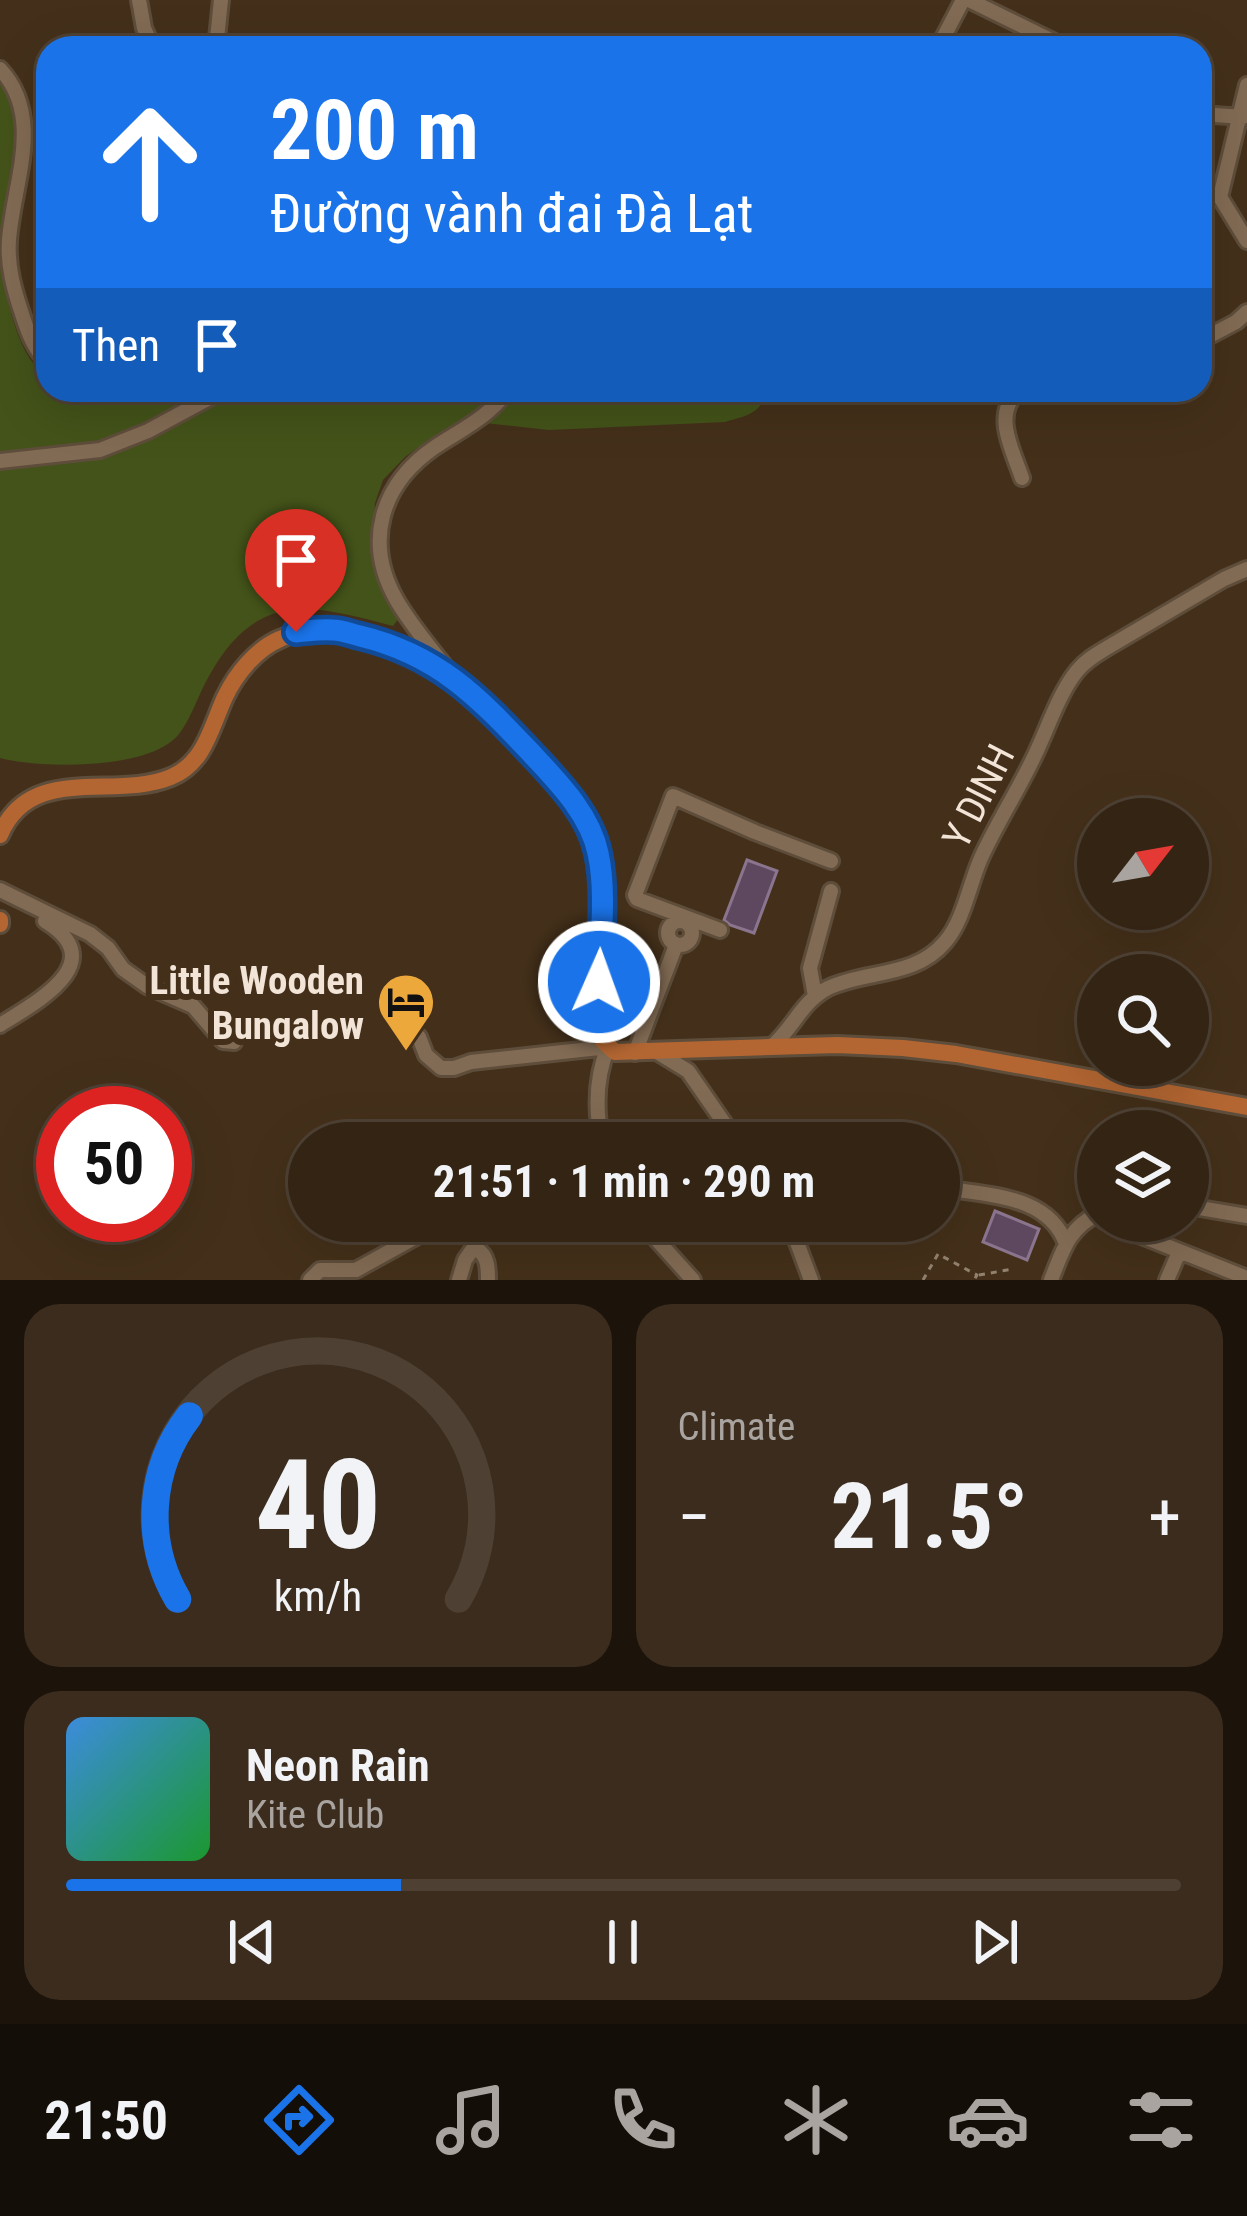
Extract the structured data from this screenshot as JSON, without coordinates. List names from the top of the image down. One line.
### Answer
{"streets":{"street":["Y DINH"]},"places":{"hotel":["Little Wooden Bungalow"]},"north":"top right","page":{"turn":["200 m","Đường vành đai Đà Lạt"],"then":"Then","limit":"50","trip":"21:51 · 1 min · 290 m","tile":"Climate","heat":["−","21.5°","+"],"song":["Neon Rain","Kite Club"],"tabs":"21:50","gauge":["40","km/h"]}}
